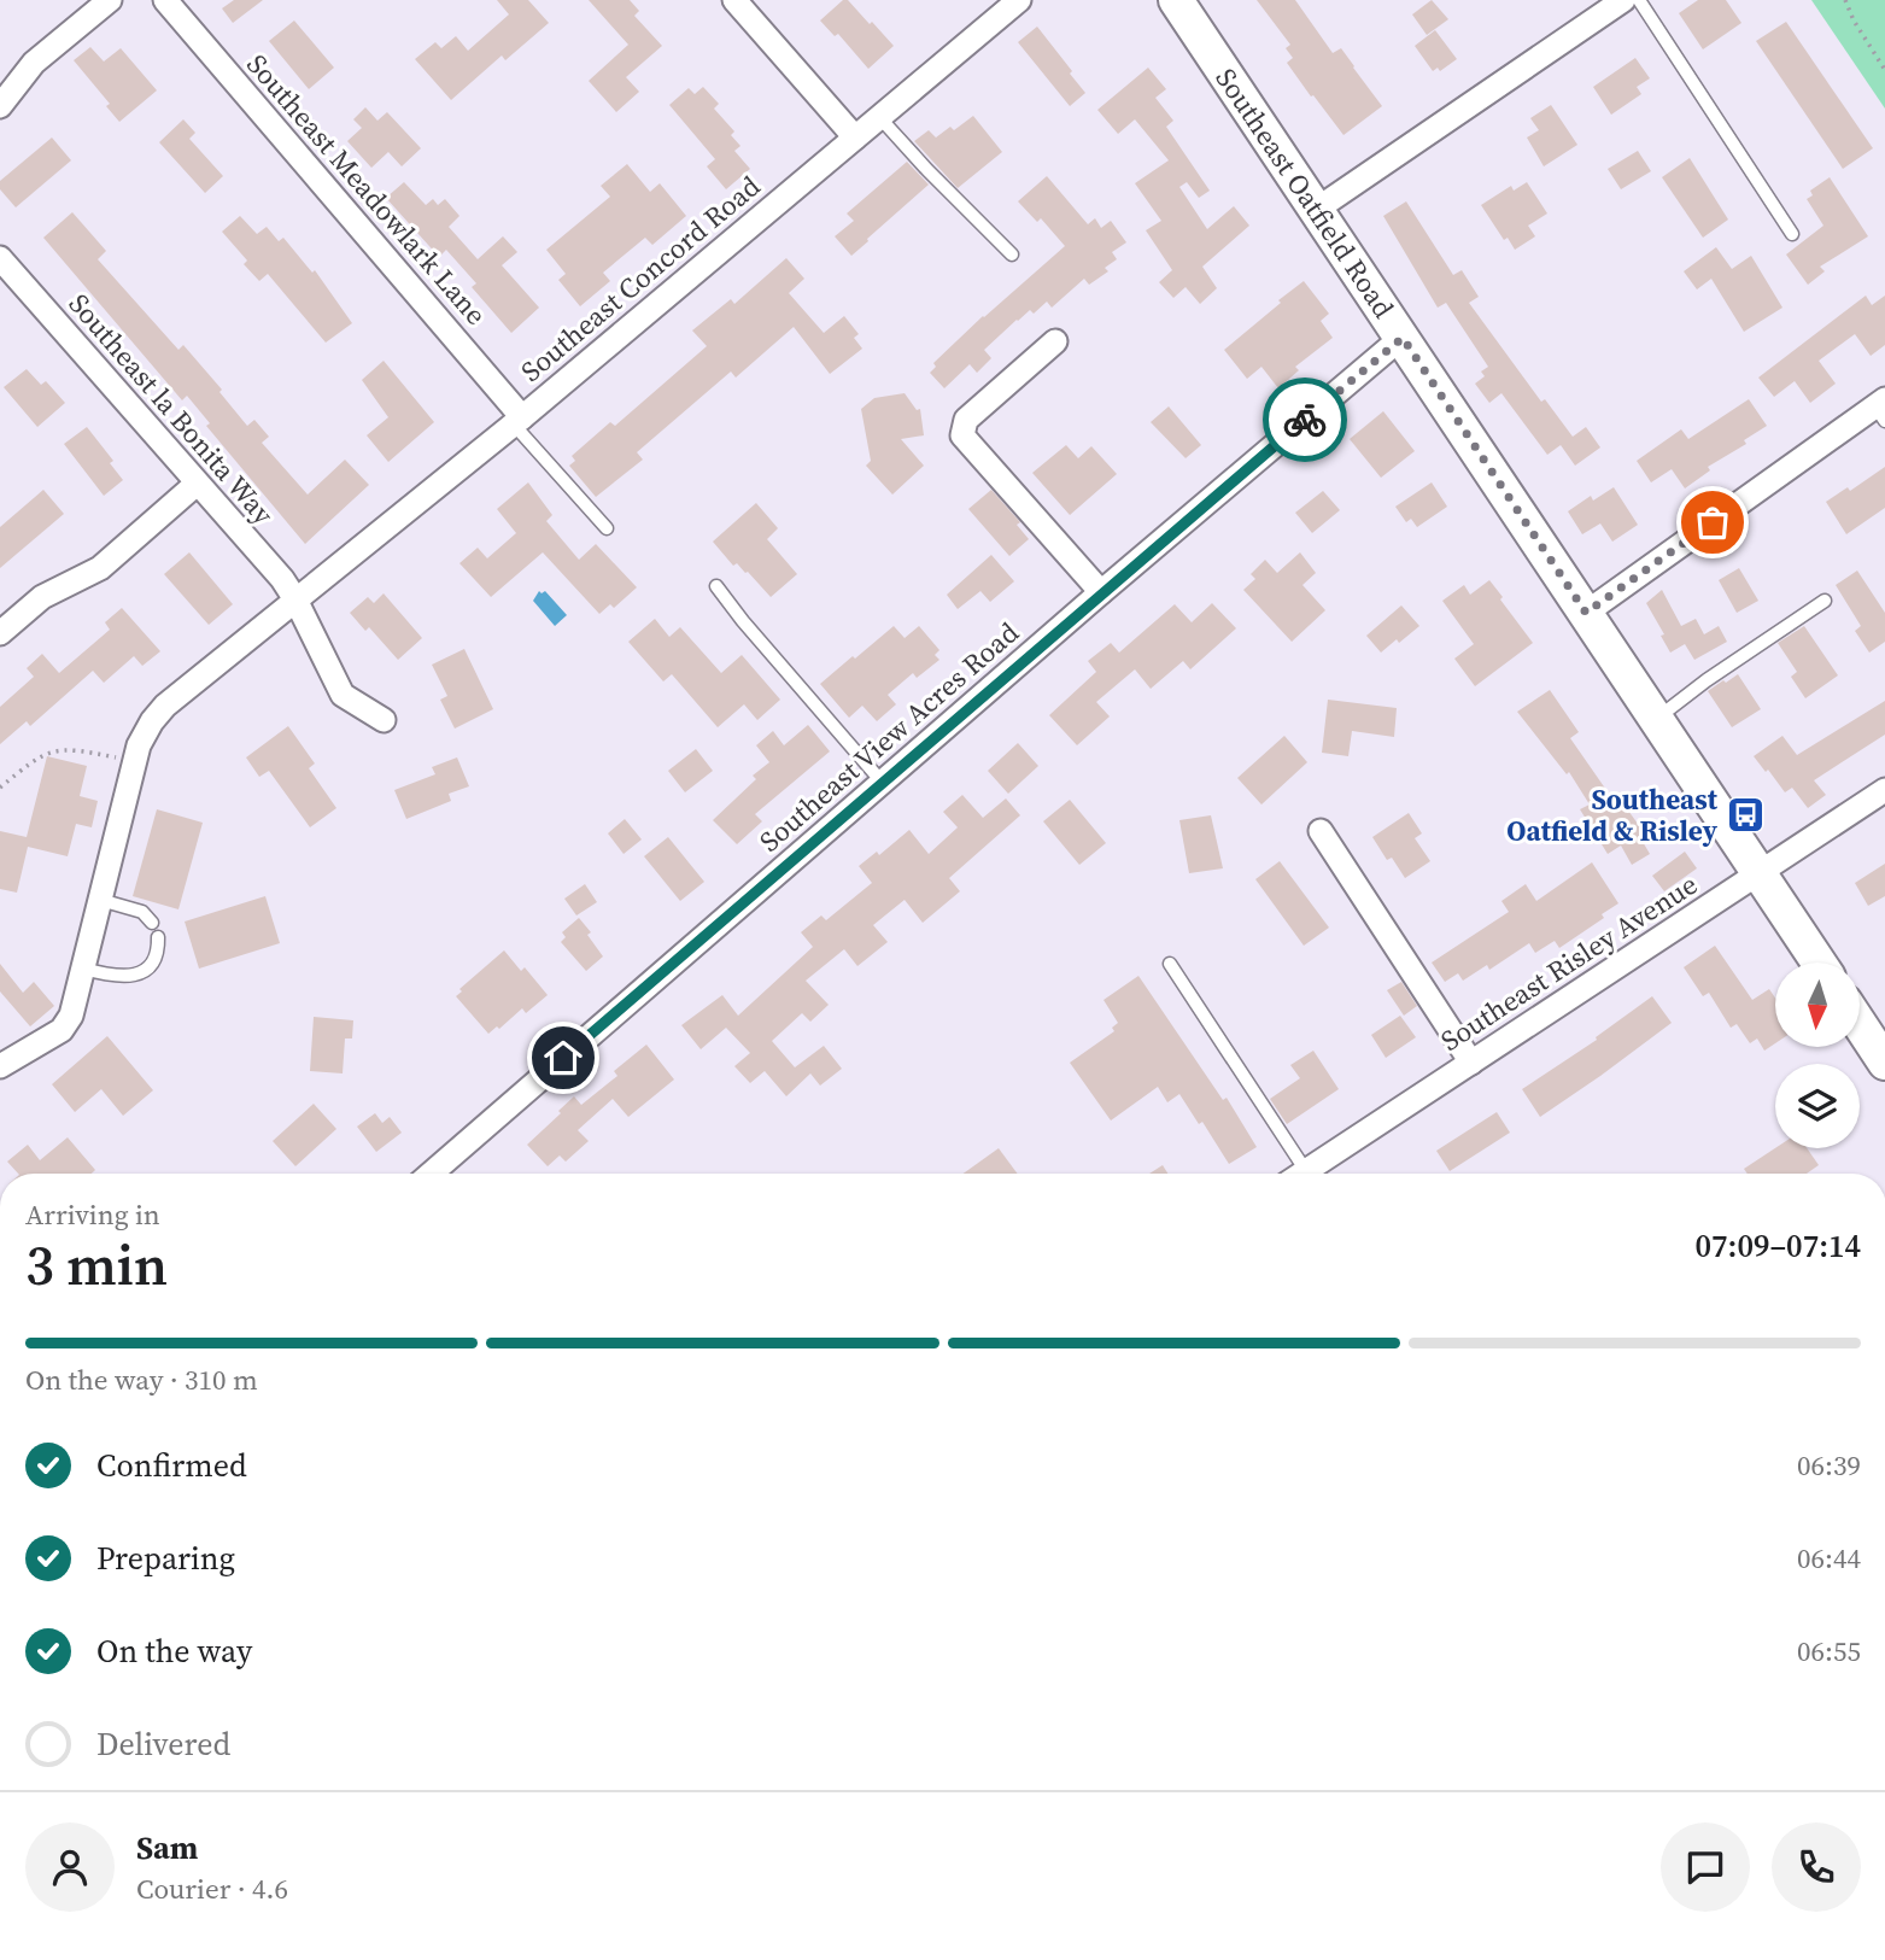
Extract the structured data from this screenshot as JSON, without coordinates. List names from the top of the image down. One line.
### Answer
{"streets":{"main road":["Southeast Oatfield Road"],"street":["Southeast Meadowlark Lane","Southeast Concord Road","Southeast la Bonita Way","Southeast View Acres Road","Southeast Risley Avenue"]},"crossings":[["Southeast Meadowlark Lane","Southeast Concord Road"],["Southeast Oatfield Road","Southeast View Acres Road"],["Southeast Oatfield Road","Southeast Risley Avenue"],["Southeast Concord Road","Southeast la Bonita Way"]],"places":{"bus stop":["Southeast Oatfield & Risley"]},"north":"bottom","page":{"heading":["3 min","Arriving in","07:09–07:14"],"panel":["Sam","Courier · 4.6"],"bar":"On the way · 310 m","list":[["Confirmed","06:39"],["Preparing","06:44"],["On the way","06:55"],"Delivered"]}}
